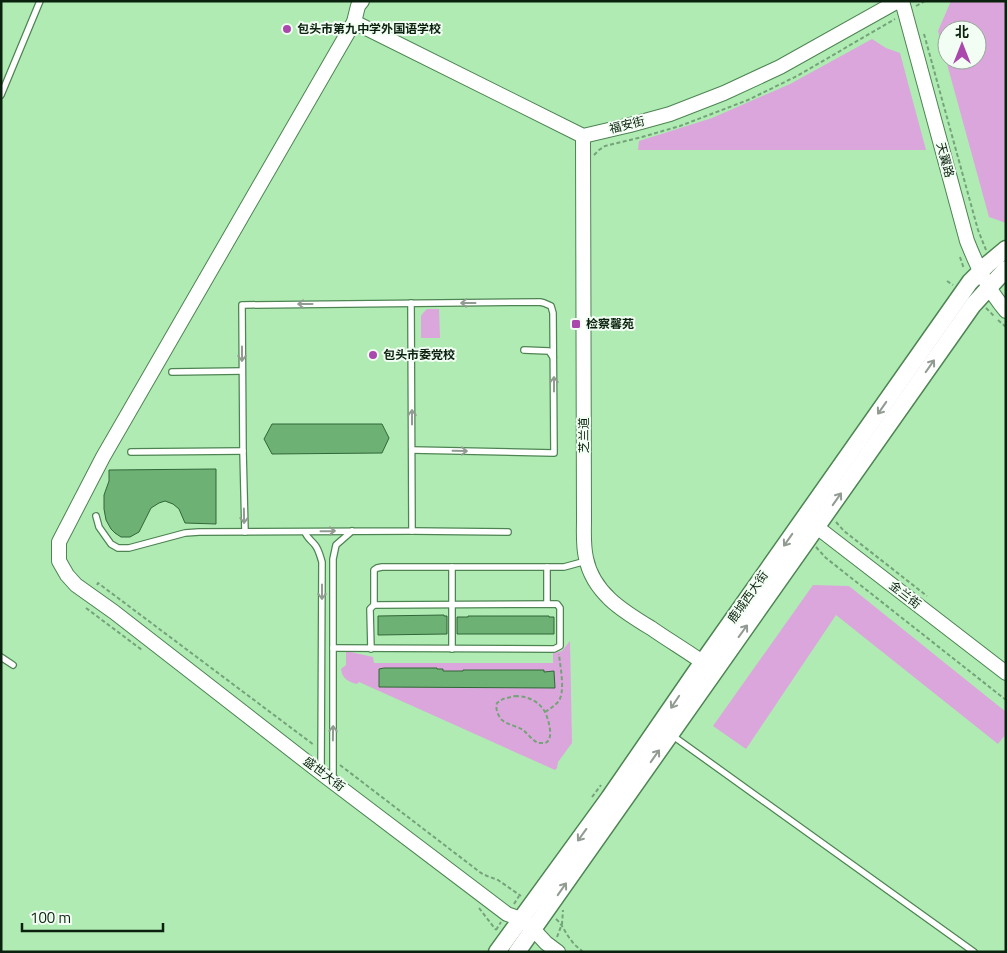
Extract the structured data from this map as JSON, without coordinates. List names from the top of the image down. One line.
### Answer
{"streets":{"main road":["鹿城西大街"],"street":["福安街","天翼路","芝兰道","金兰街","盛世大街"]},"crossings":[["福安街","芝兰道"],["天翼路","鹿城西大街"],["芝兰道","鹿城西大街"],["金兰街","鹿城西大街"],["鹿城西大街","盛世大街"]],"places":{"other":["包头市第九中学外国语学校","包头市委党校"],"transit":["检察馨苑"]},"scale_bar":"100 m","north":"top"}
